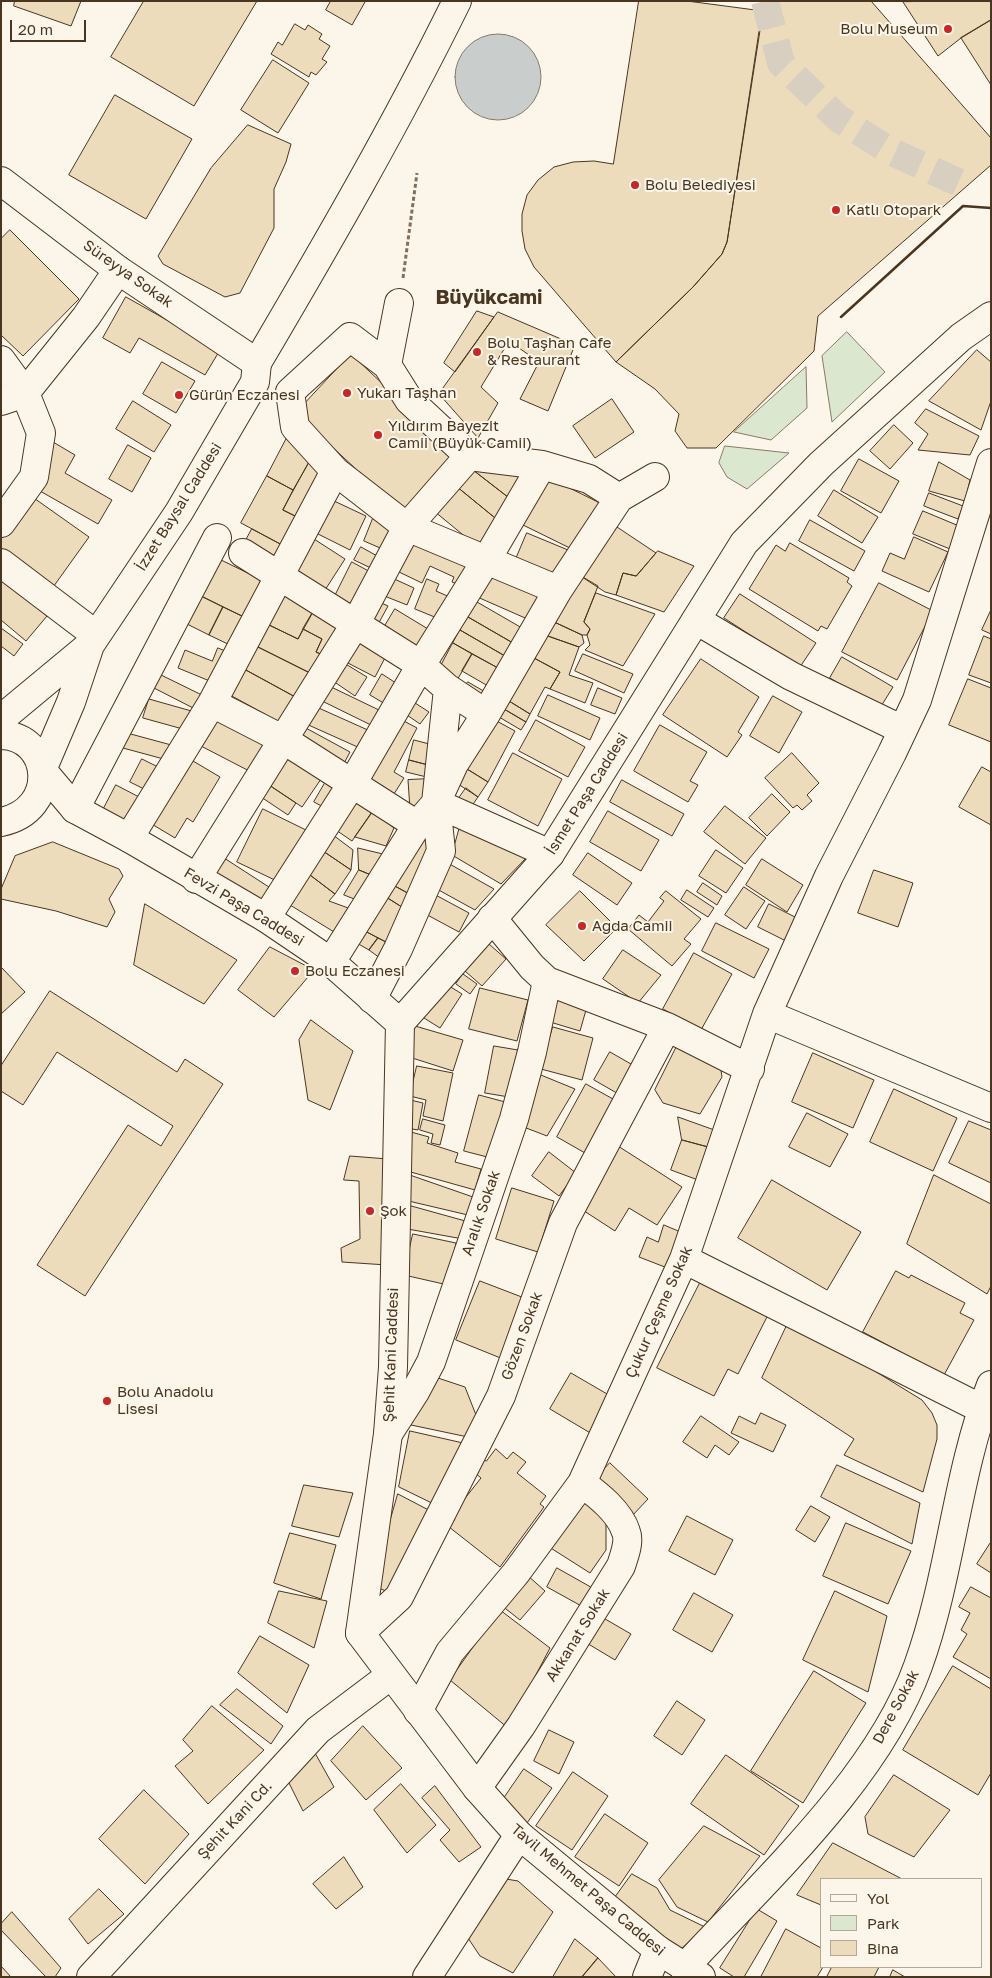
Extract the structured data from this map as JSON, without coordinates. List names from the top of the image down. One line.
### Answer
{"streets":{"street":["Süreyya Sokak","İzzet Baysal Caddesi","İsmet Paşa Caddesi","Fevzi Paşa Caddesi","Aralık Sokak","Çukur Çeşme Sokak","Gözen Sokak","Şehit Kani Caddesi","Akkanat Sokak","Dere Sokak","Şehit Kani Cd.","Tavil Mehmet Paşa Caddesi"]},"crossings":[["Süreyya Sokak","İzzet Baysal Caddesi"],["İsmet Paşa Caddesi","Fevzi Paşa Caddesi"],["İsmet Paşa Caddesi","Şehit Kani Caddesi"],["Fevzi Paşa Caddesi","Şehit Kani Caddesi"],["Aralık Sokak","Şehit Kani Caddesi"],["Çukur Çeşme Sokak","Akkanat Sokak"],["Çukur Çeşme Sokak","Tavil Mehmet Paşa Caddesi"],["Gözen Sokak","Şehit Kani Caddesi"],["Akkanat Sokak","Tavil Mehmet Paşa Caddesi"],["Dere Sokak","Tavil Mehmet Paşa Caddesi"],["Şehit Kani Cd.","Tavil Mehmet Paşa Caddesi"]],"districts":["Büyükcami"],"places":["Bolu Museum","Bolu Belediyesi","Katlı Otopark","Bolu Taşhan Cafe & Restaurant","Yukarı Taşhan","Gürün Eczanesi","Yıldırım Bayezit Camii (Büyük Camii)","Ağda Camii","Bolu Eczanesi","Şok","Bolu Anadolu Lisesi"],"legend":["Yol","Park","Bina"],"scale_bar":"20 m"}
